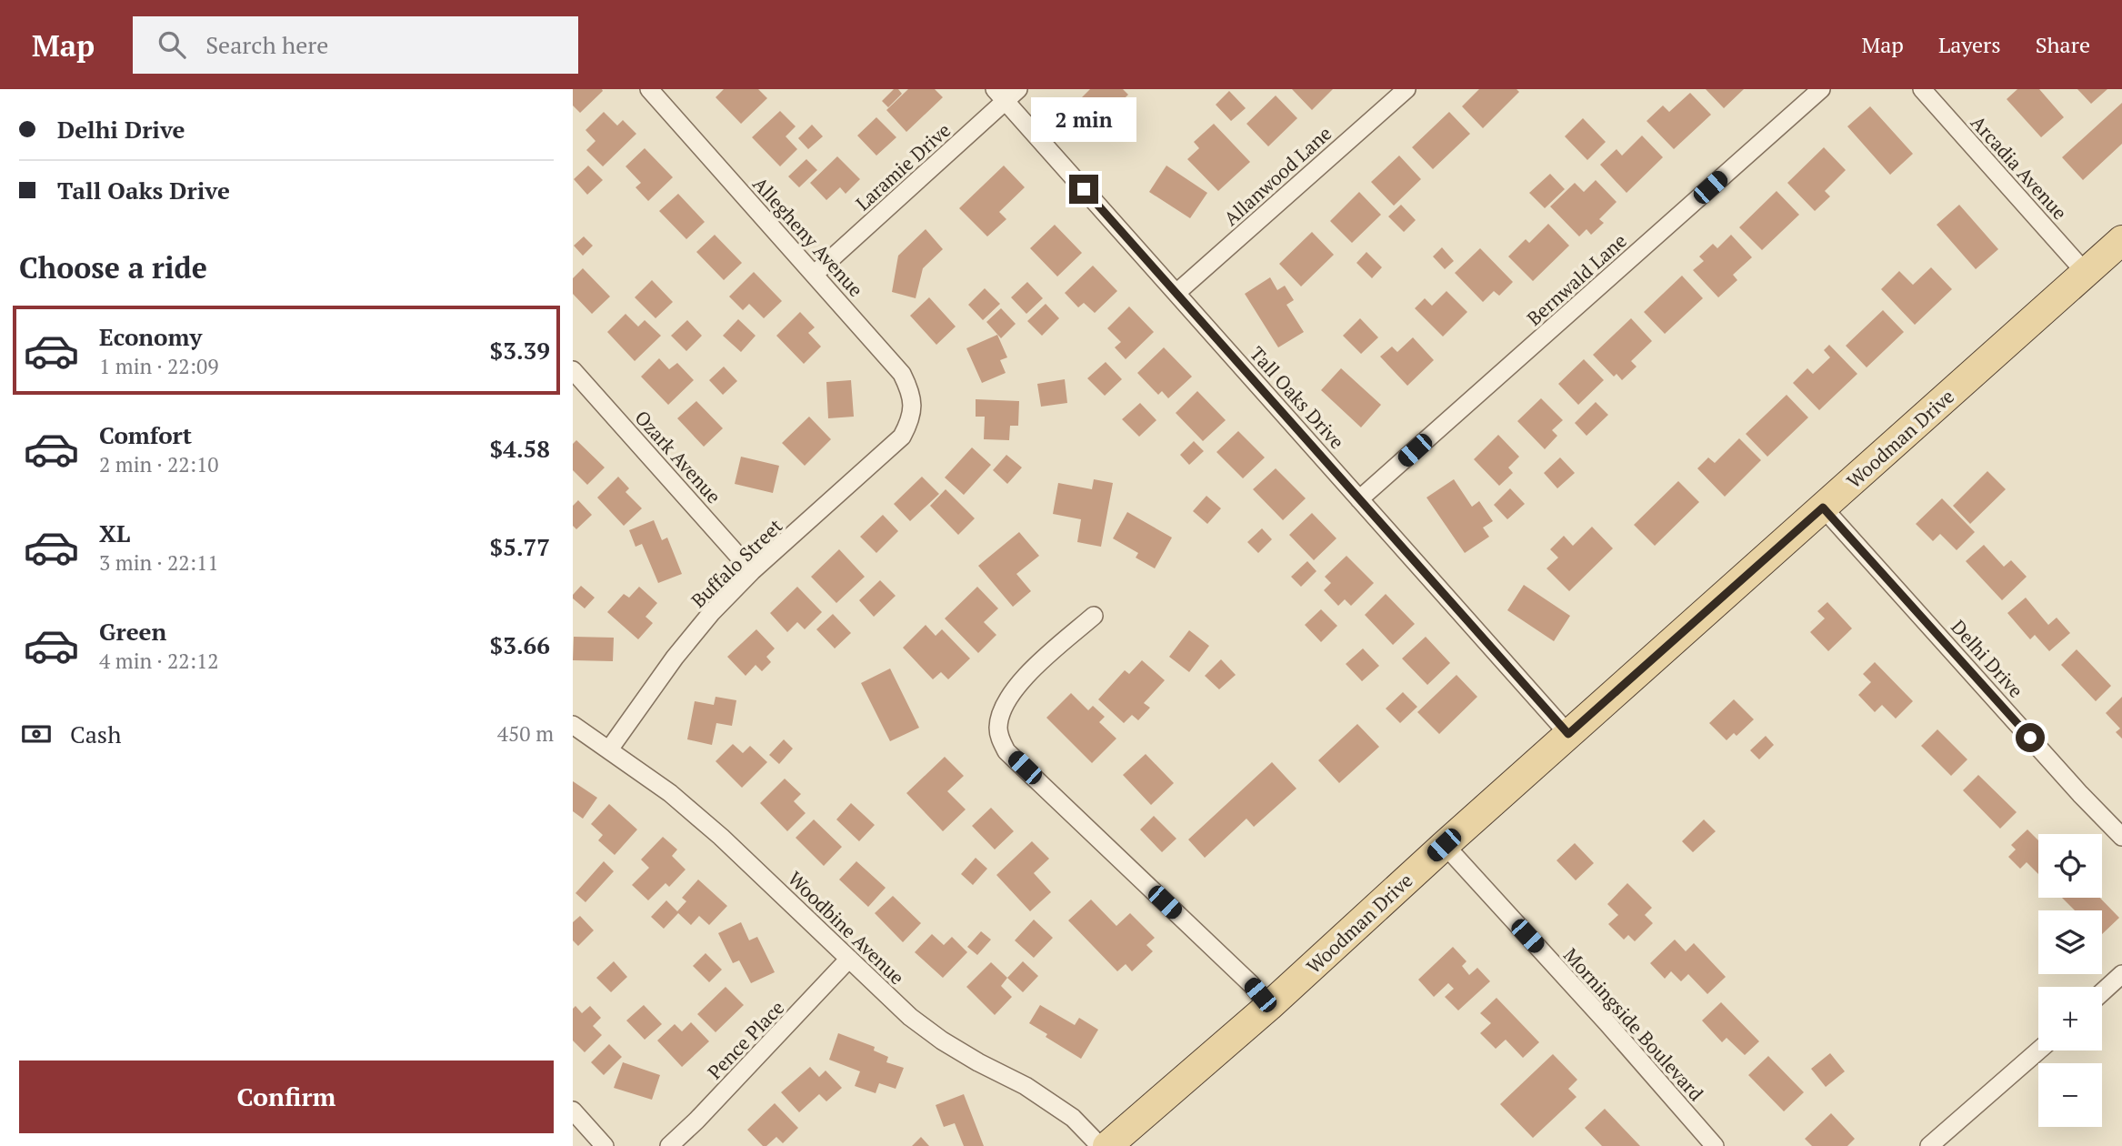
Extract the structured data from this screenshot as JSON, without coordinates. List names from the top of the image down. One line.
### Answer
{"streets":{"main road":["Woodman Drive"],"street":["Laramie Drive","Arcadia Avenue","Allanwood Lane","Allegheny Avenue","Bernwald Lane","Tall Oaks Drive","Ozark Avenue","Buffalo Street","Delhi Drive","Woodbine Avenue","Morningside Boulevard","Pence Place"]},"crossings":[["Laramie Drive","Allegheny Avenue"],["Laramie Drive","Tall Oaks Drive"],["Arcadia Avenue","Woodman Drive"],["Allanwood Lane","Tall Oaks Drive"],["Allegheny Avenue","Buffalo Street"],["Bernwald Lane","Tall Oaks Drive"],["Tall Oaks Drive","Woodman Drive"],["Woodman Drive","Delhi Drive"],["Woodman Drive","Morningside Boulevard"],["Ozark Avenue","Buffalo Street"],["Buffalo Street","Woodbine Avenue"],["Woodbine Avenue","Pence Place"]],"page":{"header":"Map","search":"Search here","nav":["Map","Layers","Share"],"banner":["Delhi Drive","Tall Oaks Drive"],"bubble":"2 min","heading":"Choose a ride","list":[{"name":"Economy","note":"1 min · 22:09","value":"$3.39"},{"name":"Comfort","note":"2 min · 22:10","value":"$4.58"},{"name":"XL","note":"3 min · 22:11","value":"$5.77"},{"name":"Green","note":"4 min · 22:12","value":"$3.66"}],"pay":["Cash","450 m"],"map_buttons":["+","−"],"buttons":"Confirm"}}
